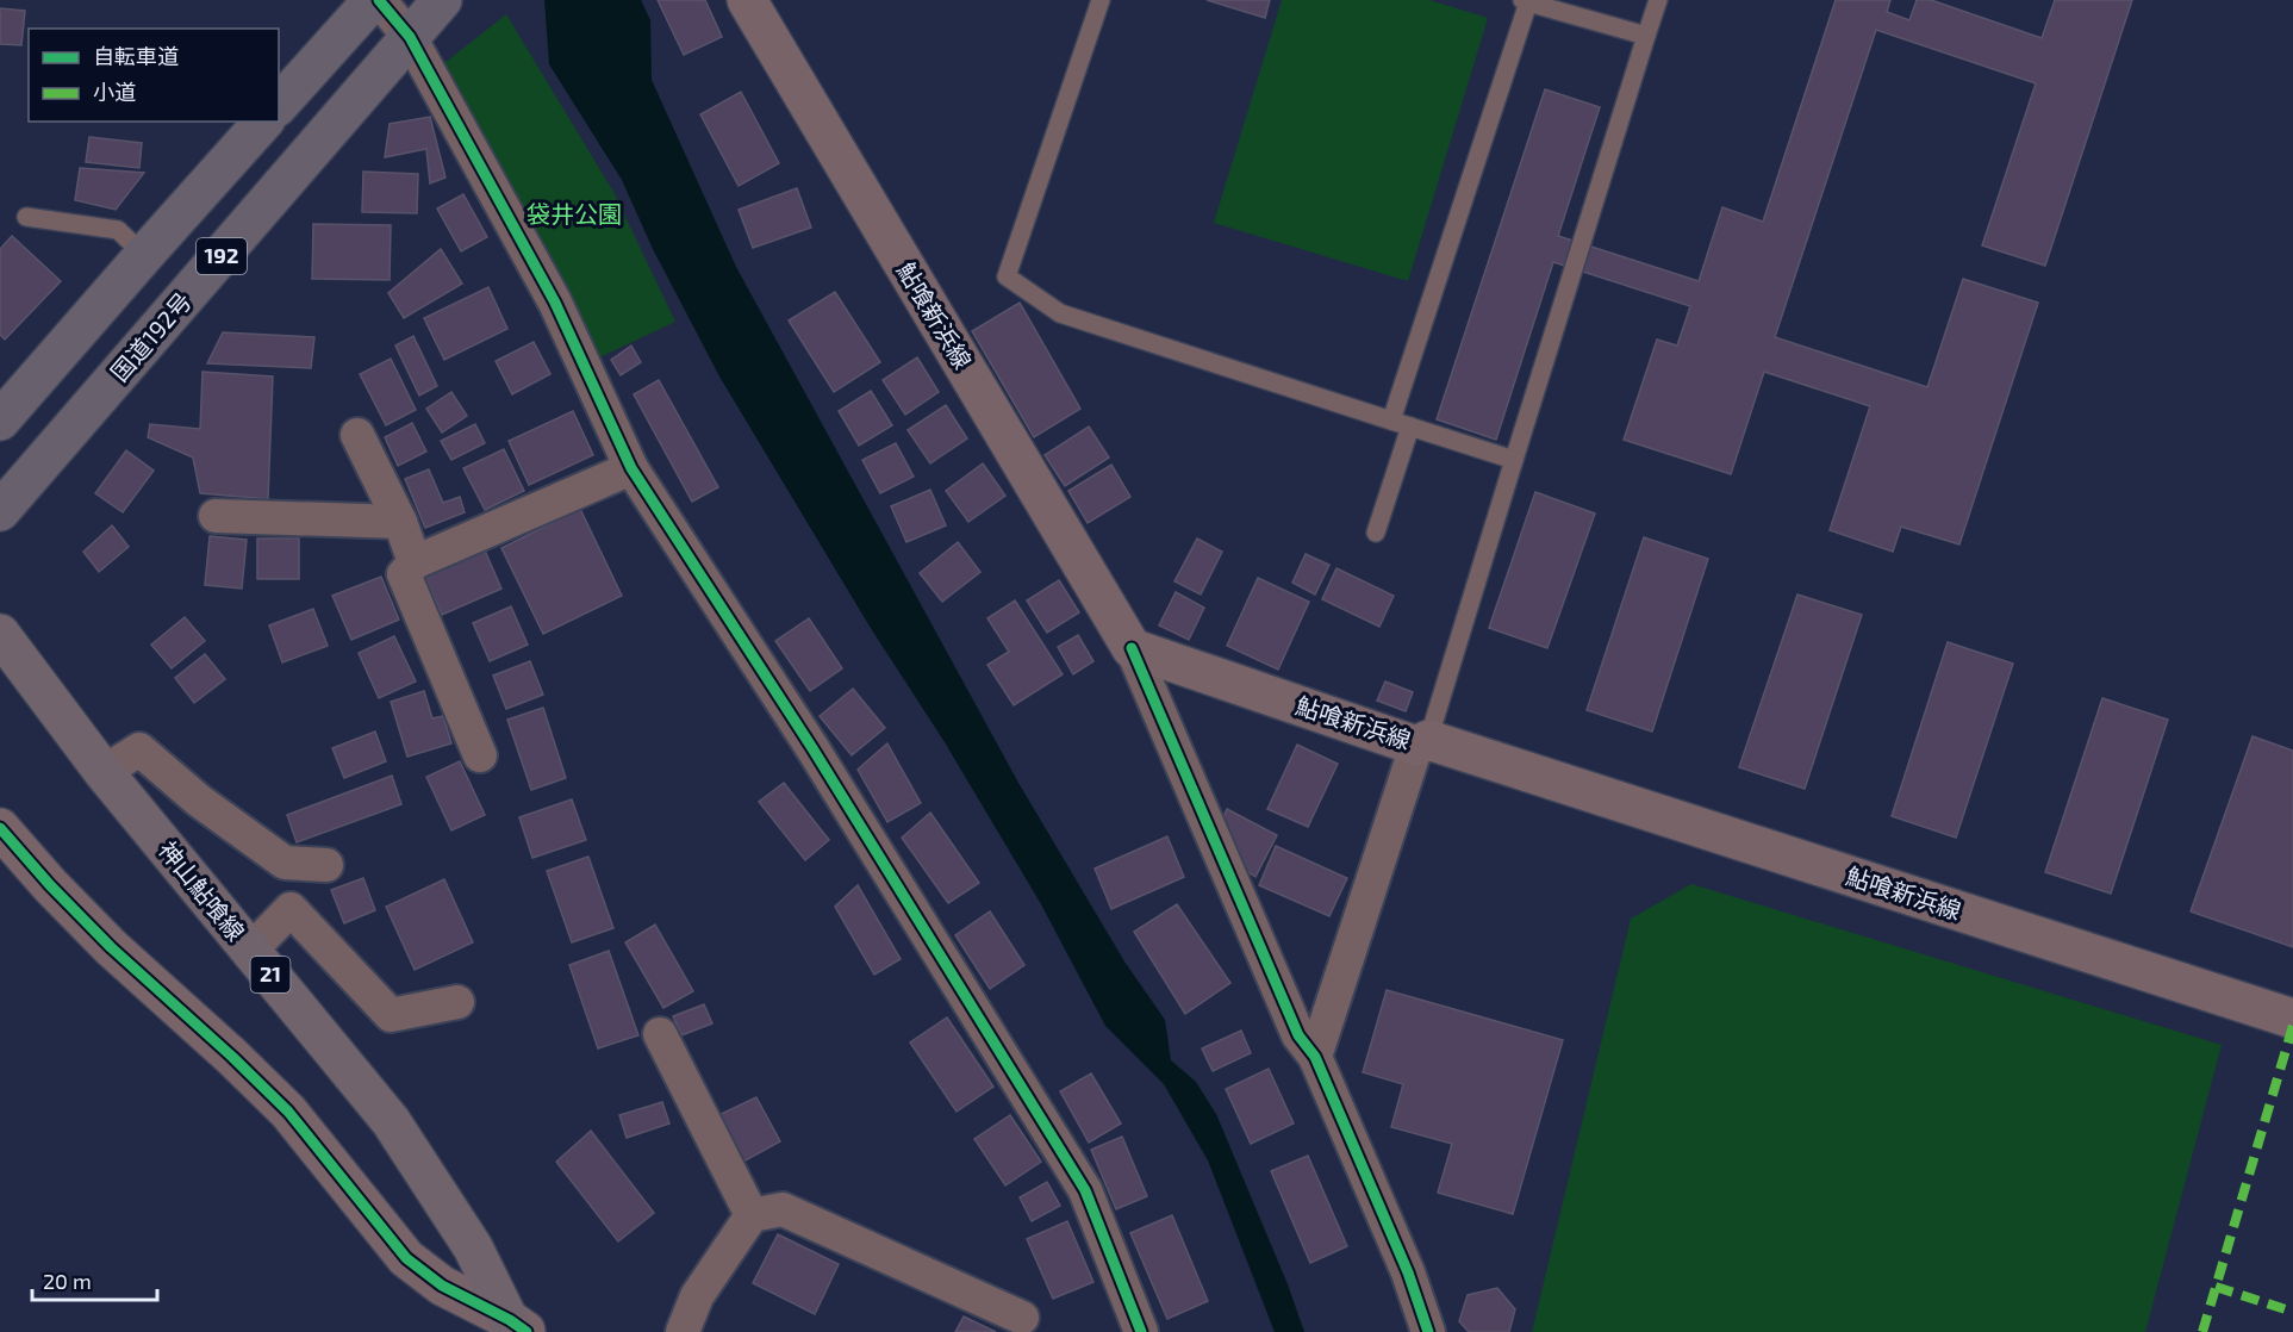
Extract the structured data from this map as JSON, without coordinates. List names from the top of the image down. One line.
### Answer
{"streets":{"highway":["192","国道192号"],"main road":["鮎喰新浜線","神山鮎喰線","21"]},"parks":["袋井公園"],"legend":["自転車道","小道"],"scale_bar":"20 m"}
